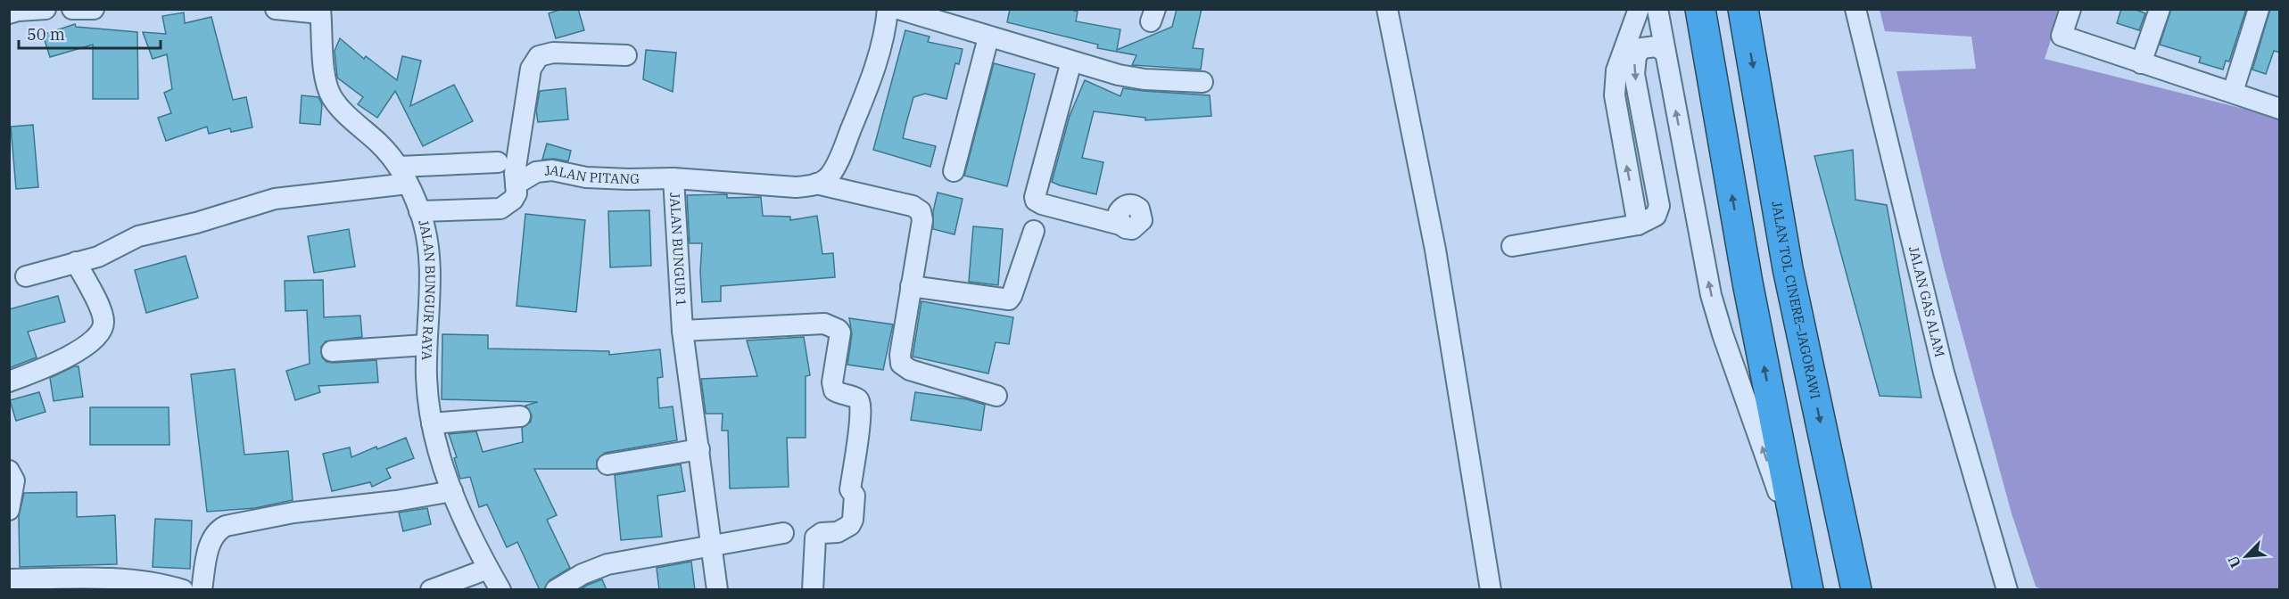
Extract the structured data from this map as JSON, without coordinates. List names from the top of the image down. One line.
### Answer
{"streets":{"highway":["JALAN TOL CINERE–JAGORAWI"],"street":["JALAN PITANG","JALAN BUNGUR 1","JALAN BUNGUR RAYA","JALAN GAS ALAM"]},"crossings":[["JALAN PITANG","JALAN BUNGUR 1"]],"scale_bar":"50 m","north":"bottom left"}
